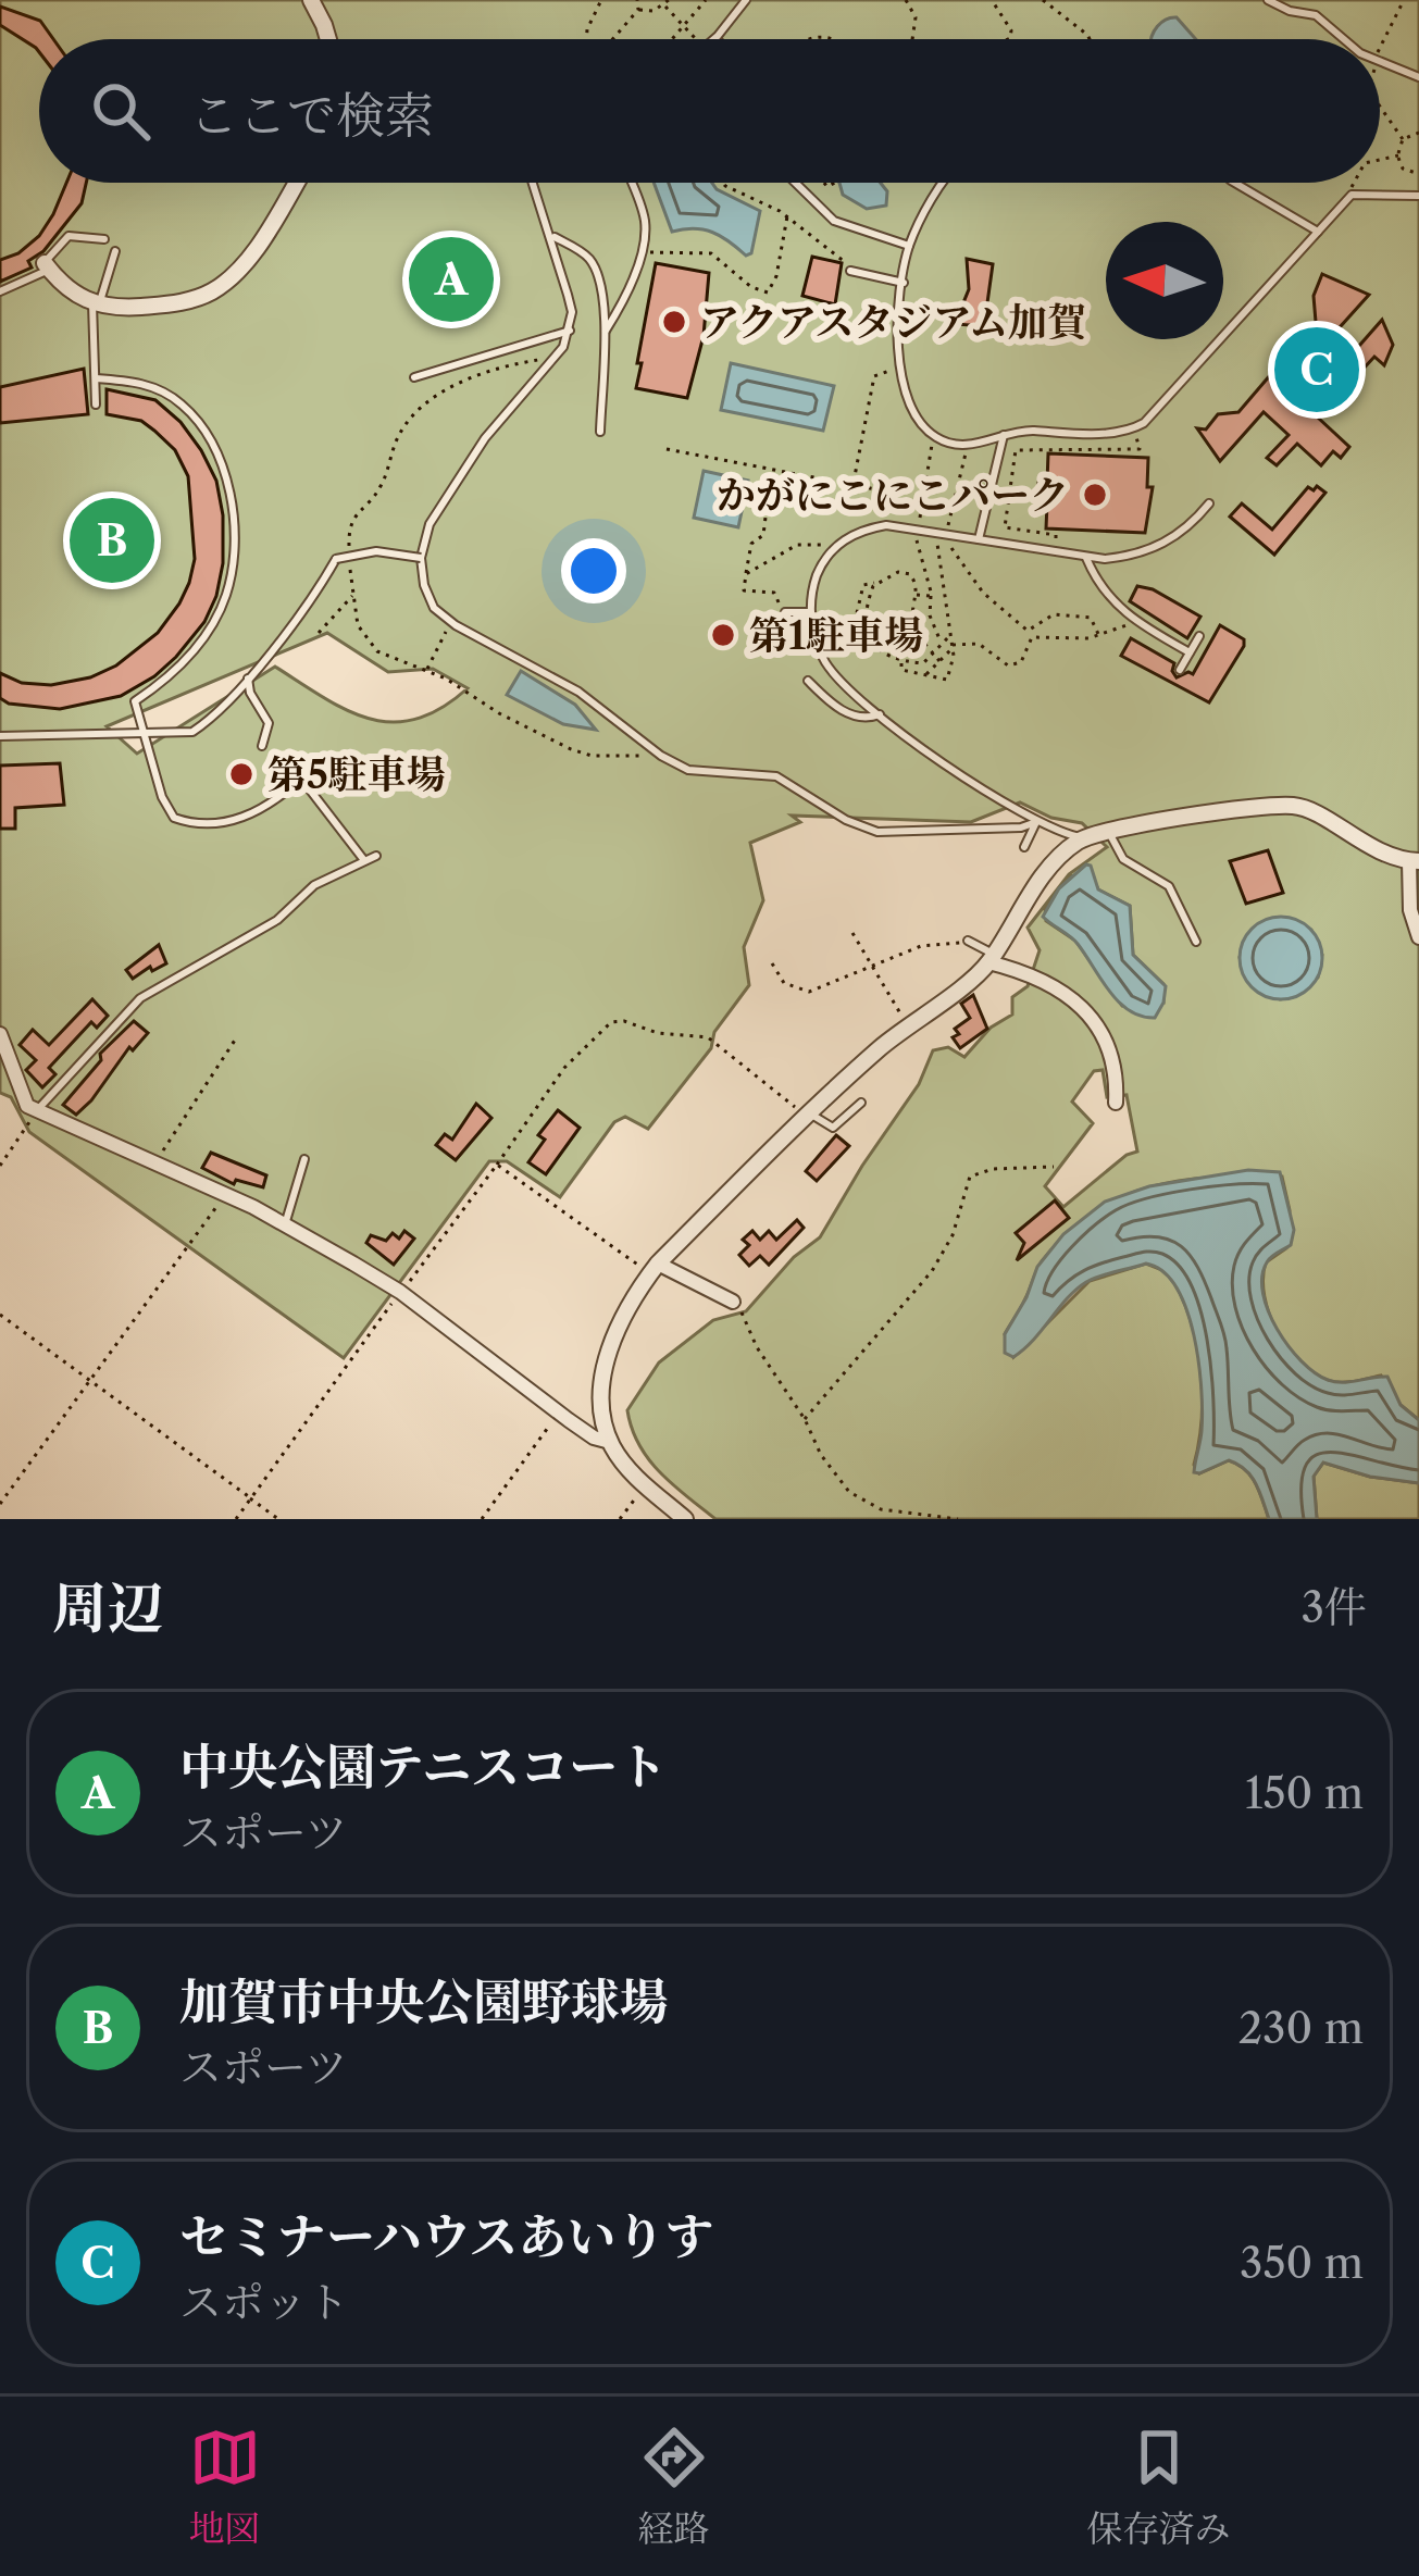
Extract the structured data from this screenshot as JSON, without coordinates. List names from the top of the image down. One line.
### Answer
{"places":["アクアスタジアム加賀","かがにこにこパーク","第1駐車場","第5駐車場"],"north":"left","page":{"search":"ここで検索","pins":["A","C","B"],"heading":["周辺","3件"],"list":[{"mark":"A","name":"中央公園テニスコート","note":"スポーツ","value":"150 m"},{"mark":"B","name":"加賀市中央公園野球場","note":"スポーツ","value":"230 m"},{"mark":"C","name":"セミナーハウスあいりす","note":"スポット","value":"350 m"}],"nav":["地図","経路","保存済み"]}}
